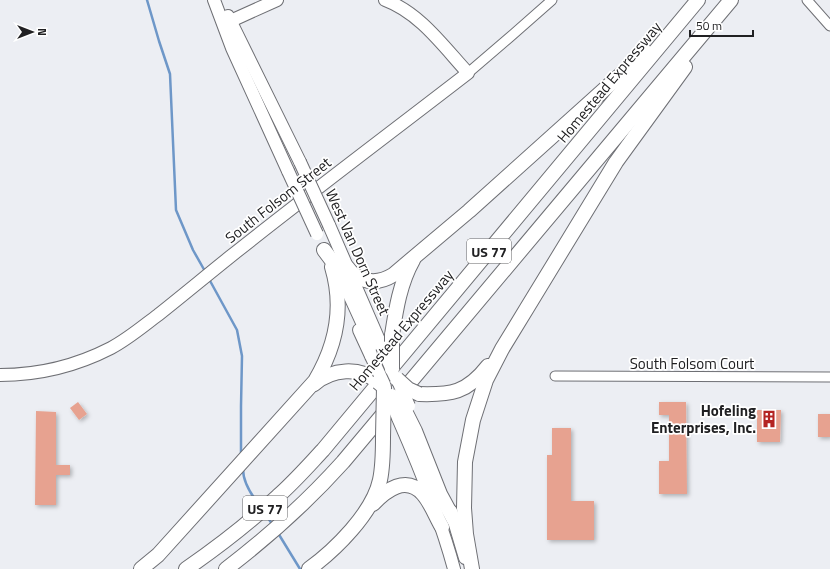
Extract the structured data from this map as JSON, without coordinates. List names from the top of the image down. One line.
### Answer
{"streets":{"highway":["Homestead Expressway","US 77"],"main road":["South Folsom Street","West Van Dorn Street"],"street":["South Folsom Court"]},"places":{"building":["Hofeling Enterprises, Inc."]},"scale_bar":"50 m","north":"right"}
